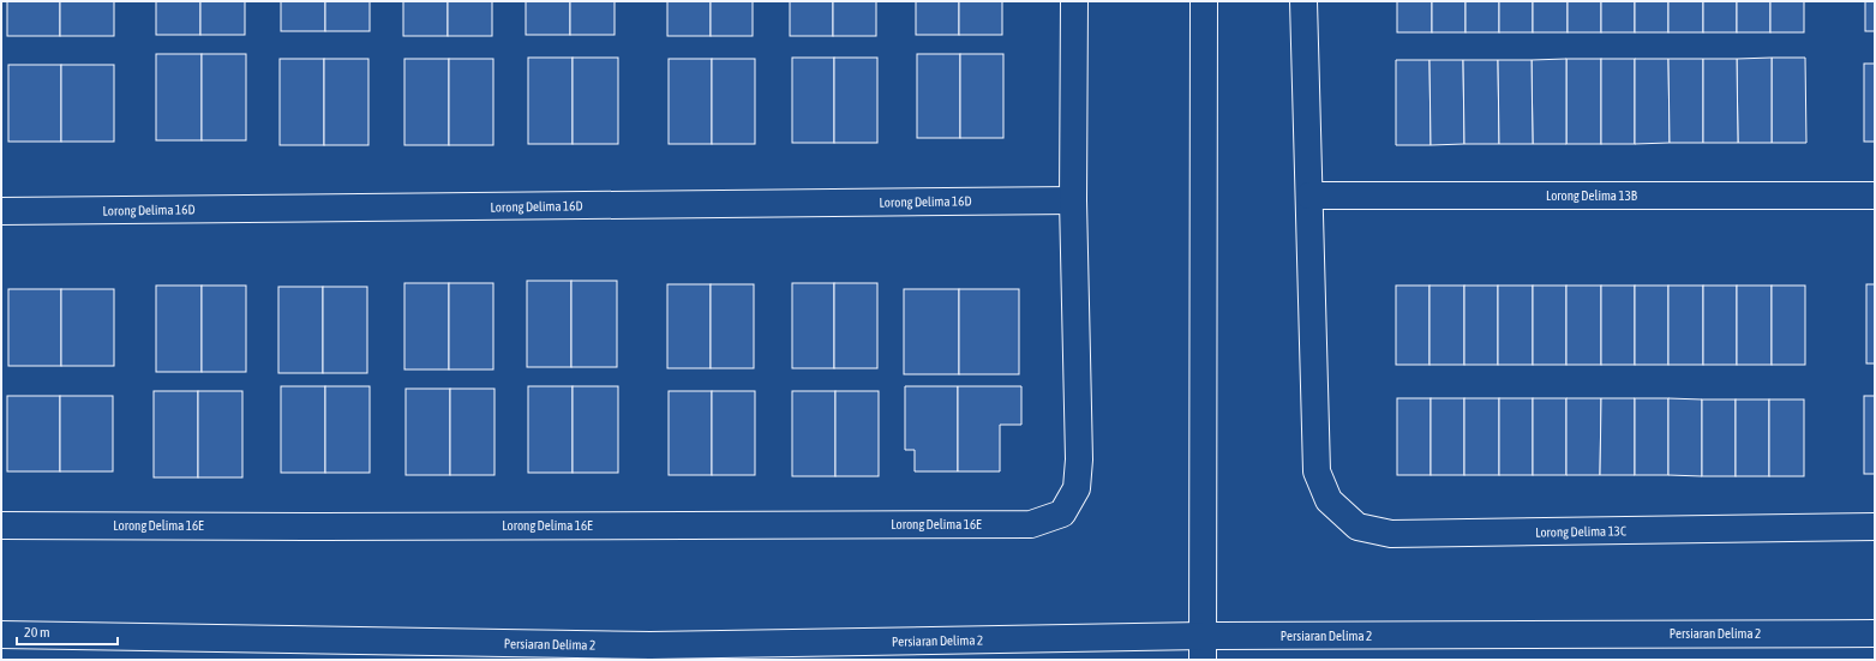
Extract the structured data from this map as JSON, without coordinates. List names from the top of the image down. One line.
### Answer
{"streets":{"street":["Lorong Delima 13B","Lorong Delima 16D","Lorong Delima 16E","Lorong Delima 13C","Persiaran Delima 2"]},"crossings":[["Lorong Delima 13B","Lorong Delima 13C"],["Lorong Delima 16D","Lorong Delima 16E"]],"scale_bar":"20 m"}
